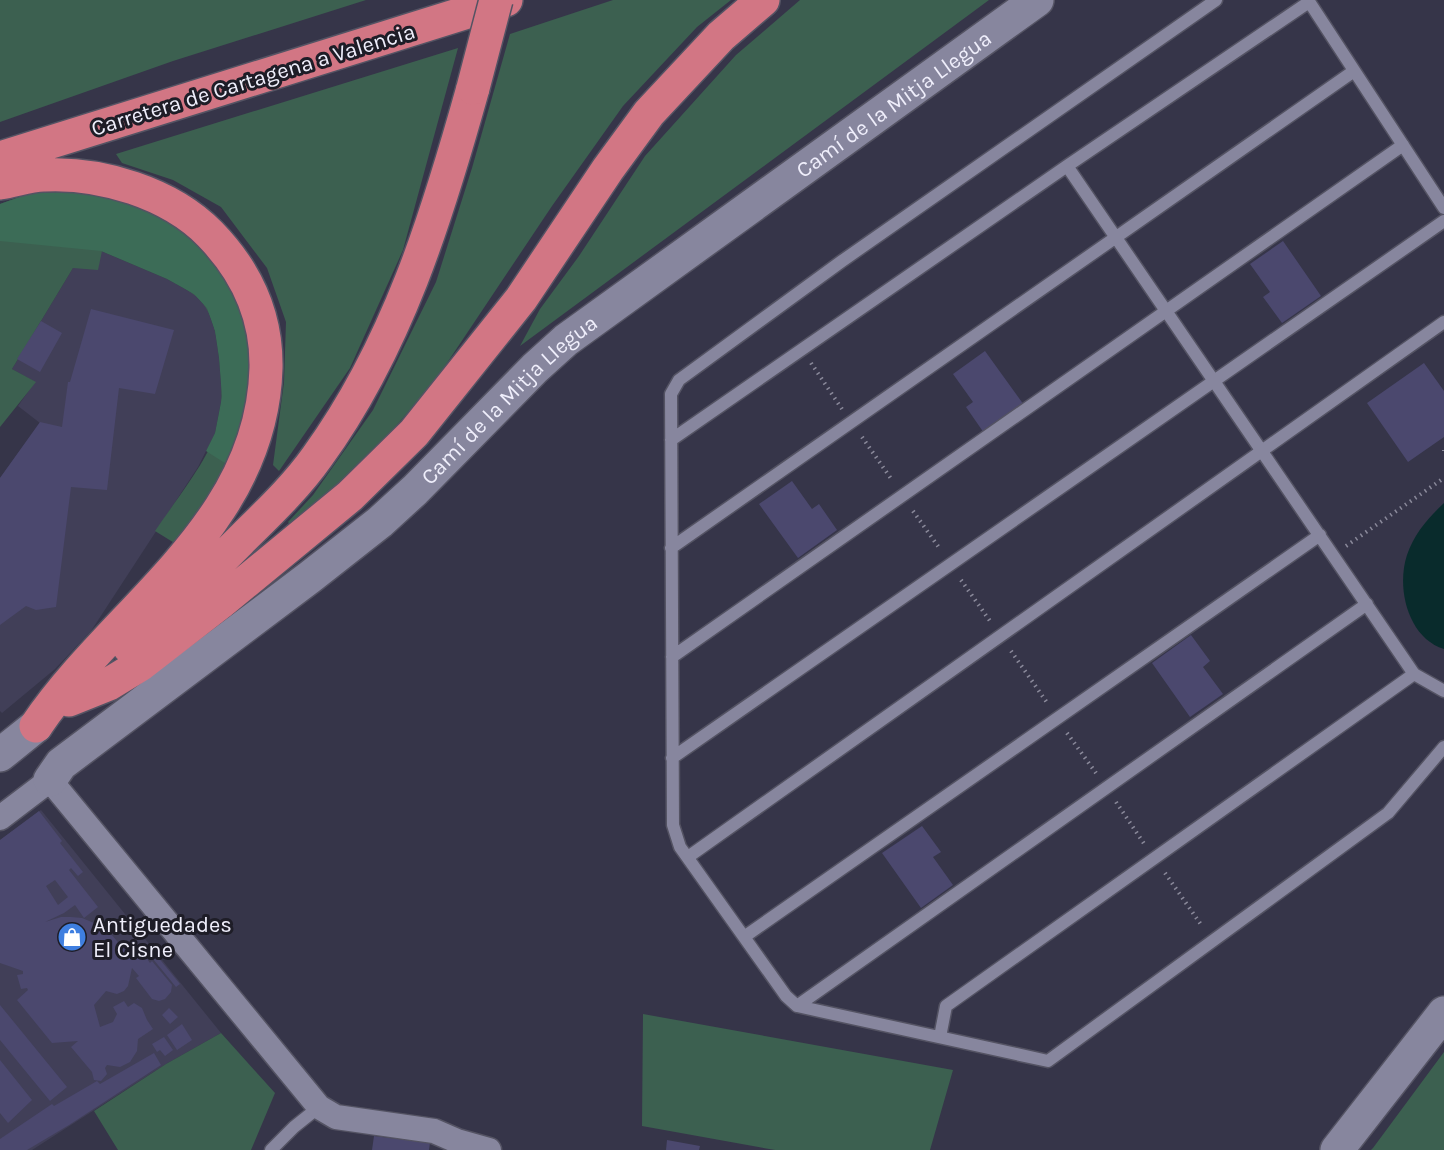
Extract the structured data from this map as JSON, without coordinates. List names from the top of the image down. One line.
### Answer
{"streets":{"highway":["Carretera de Cartagena a Valencia"],"street":["Camí de la Mitja Llegua"]},"places":{"shop":["Antiguedades El Cisne"]}}
